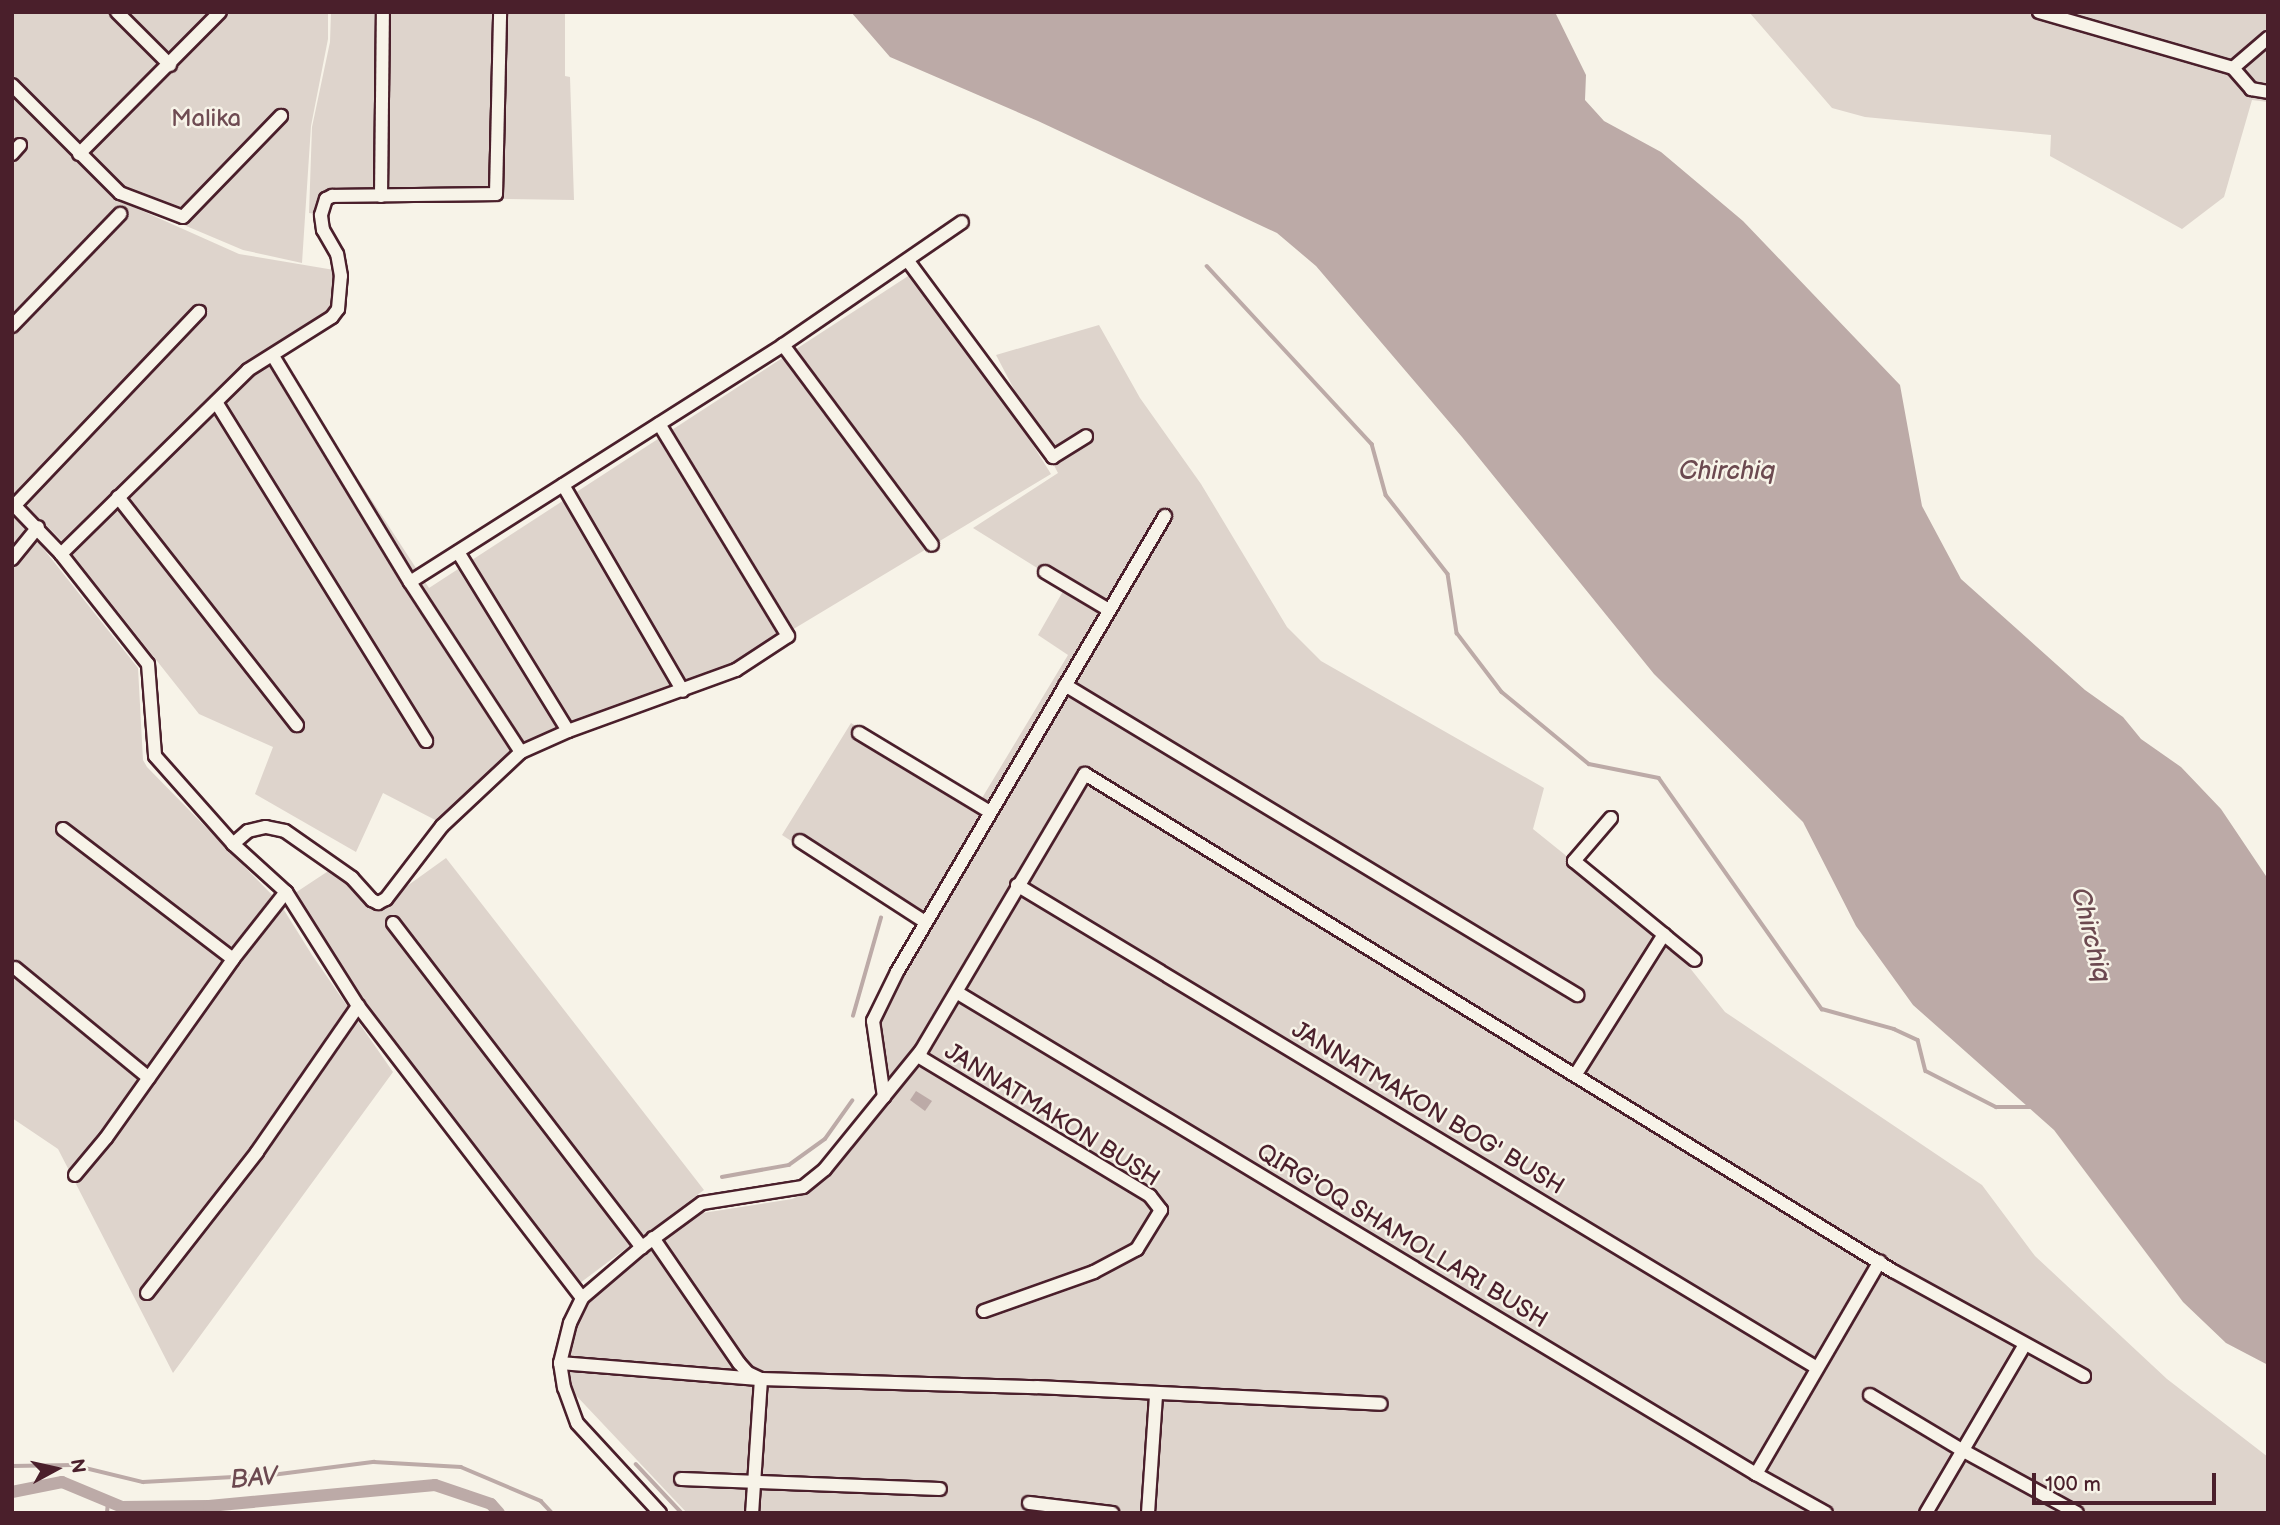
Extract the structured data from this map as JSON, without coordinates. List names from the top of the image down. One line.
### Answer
{"streets":{"street":["JANNATMAKON BOG' BUSH","JANNATMAKON BUSH","QIRG'OQ SHAMOLLARI BUSH"]},"water":["Chirchiq","BAV"],"parks":["Malika"],"scale_bar":"100 m","north":"right"}
